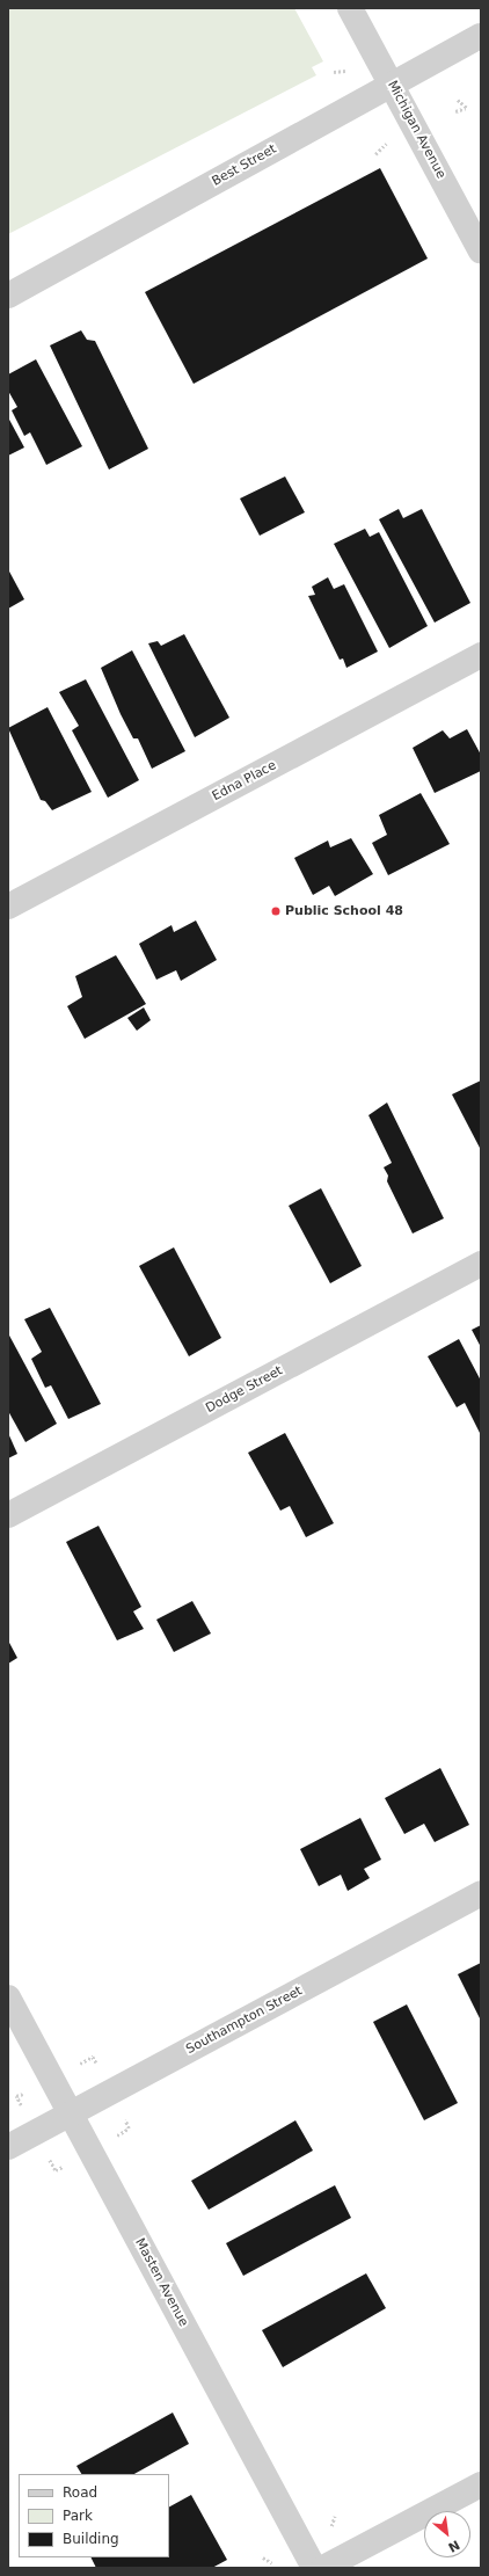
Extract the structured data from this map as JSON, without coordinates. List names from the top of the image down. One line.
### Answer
{"streets":{"street":["Michigan Avenue","Best Street","Edna Place","Dodge Street","Southampton Street","Masten Avenue"]},"crossings":[["Michigan Avenue","Best Street"],["Southampton Street","Masten Avenue"]],"places":["Public School 48"],"legend":["Road","Park","Building"],"north":"bottom right"}
